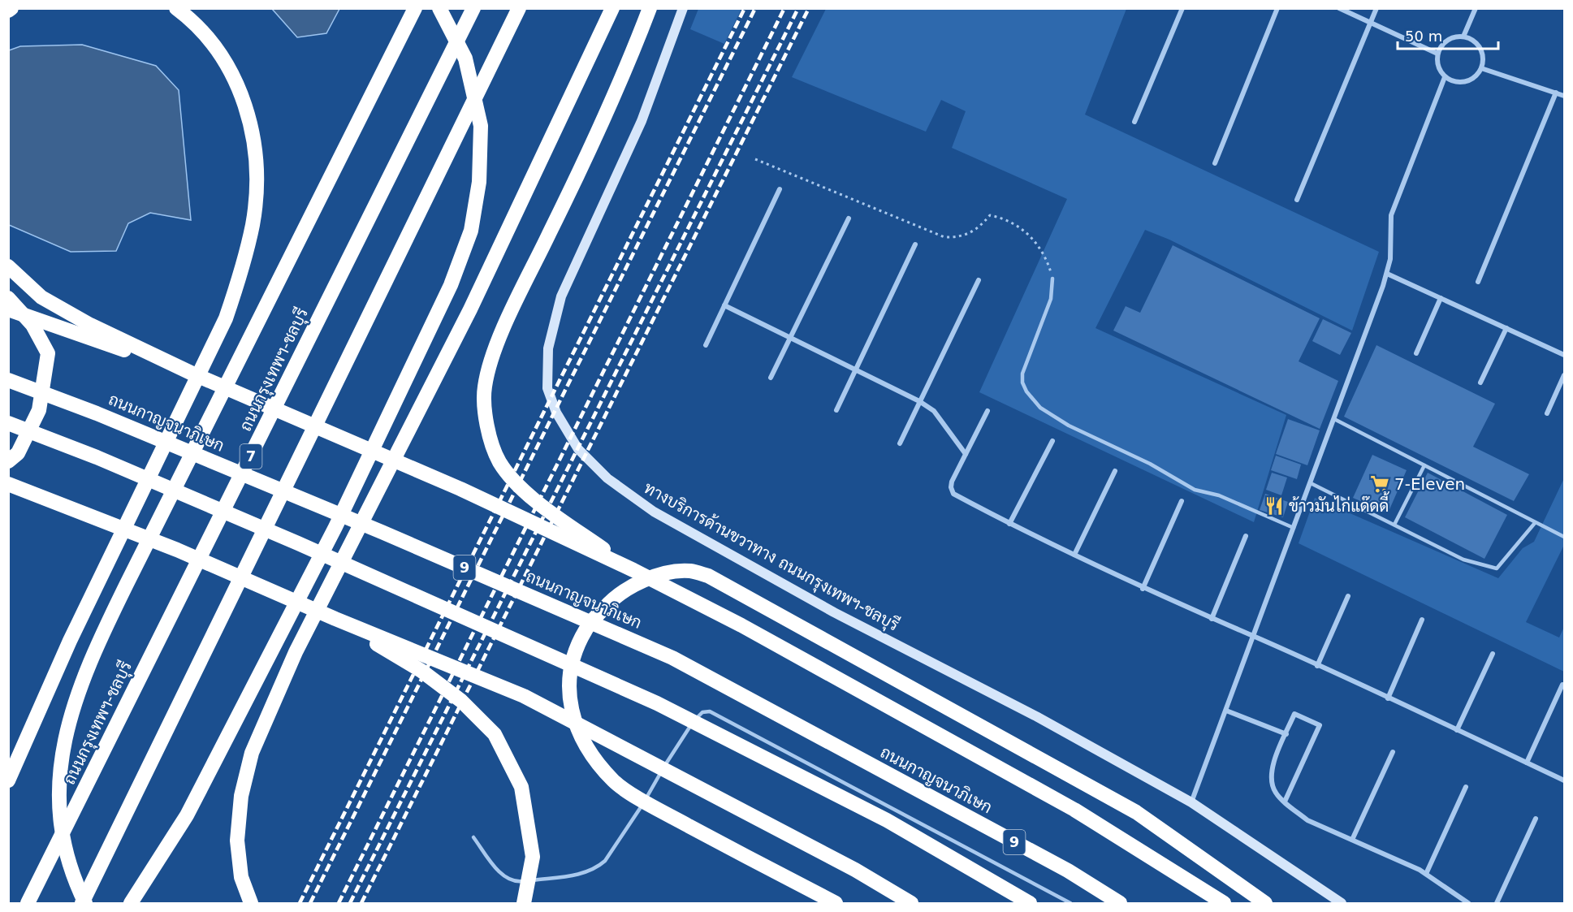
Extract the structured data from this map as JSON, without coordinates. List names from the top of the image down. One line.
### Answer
{"streets":{"highway":["ถนนกรุงเทพฯ-ชลบุรี","ถนนกาญจนาภิเษก","7","9"],"main road":["ทางบริการด้านขวาทาง ถนนกรุงเทพฯ-ชลบุรี"]},"places":{"supermarket":["7-Eleven"],"restaurant":["ข้าวมันไก่แด๊ดดี้"]},"scale_bar":"50 m"}
